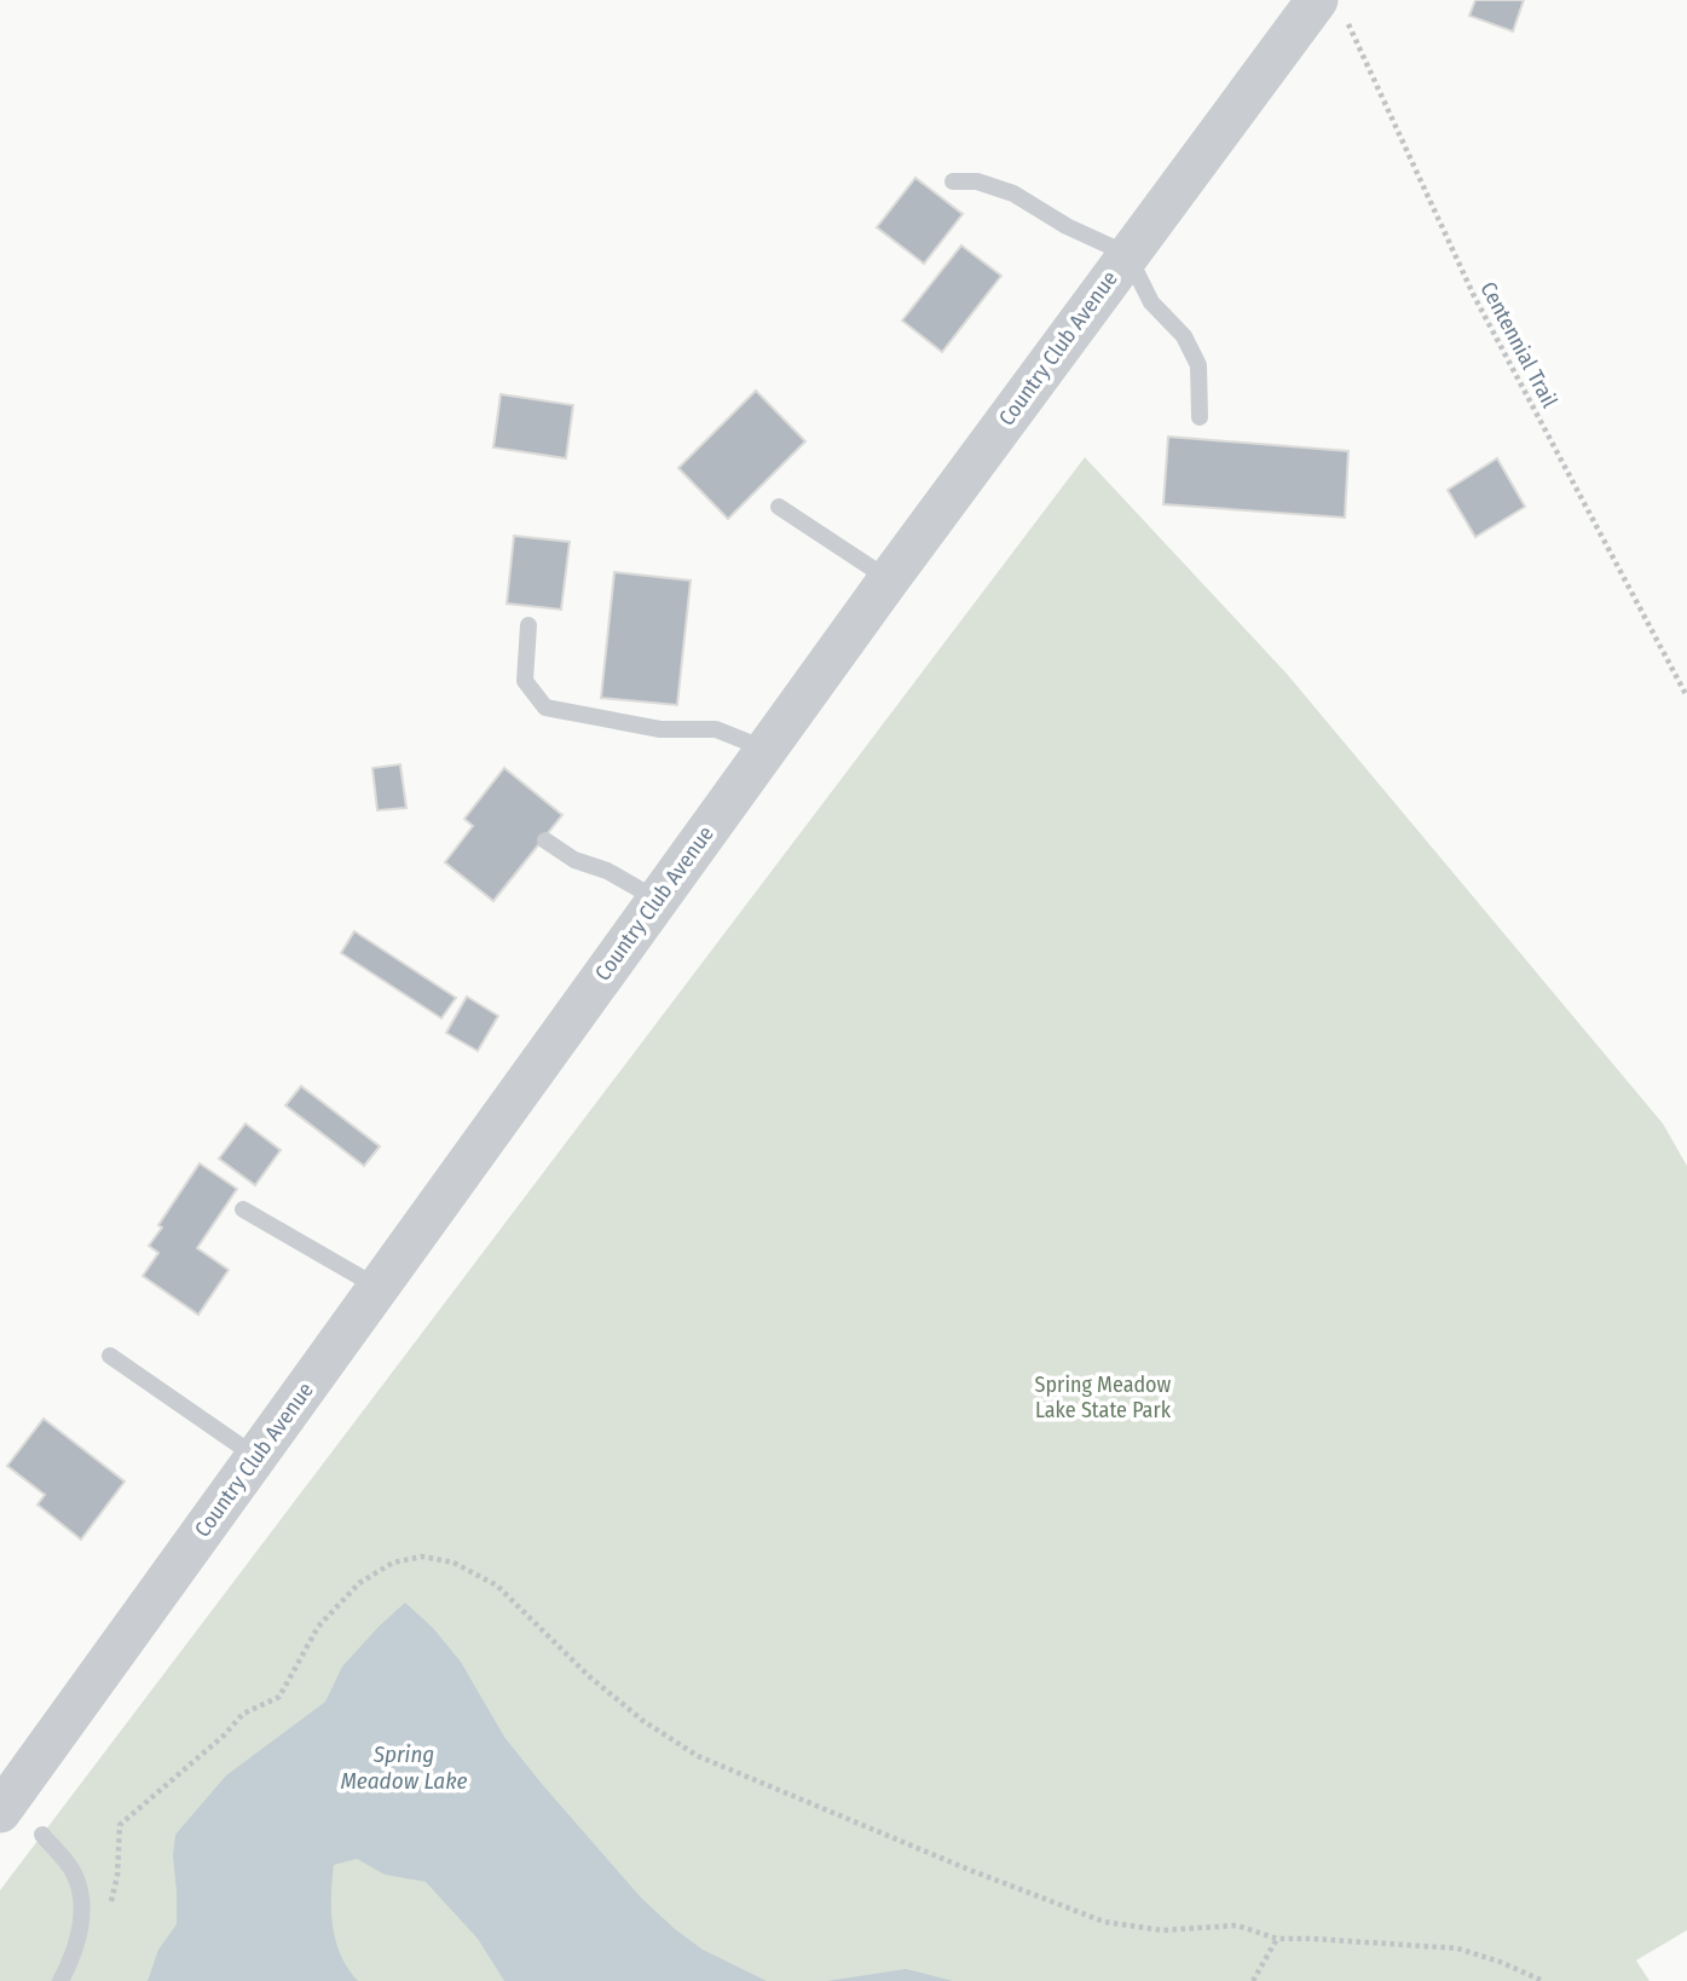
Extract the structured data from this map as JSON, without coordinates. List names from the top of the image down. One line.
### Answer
{"streets":{"street":["Country Club Avenue"],"path":["Centennial Trail"]},"crossings":[["Centennial Trail","Country Club Avenue"]],"water":["Spring Meadow Lake"],"parks":["Spring Meadow Lake State Park"]}
